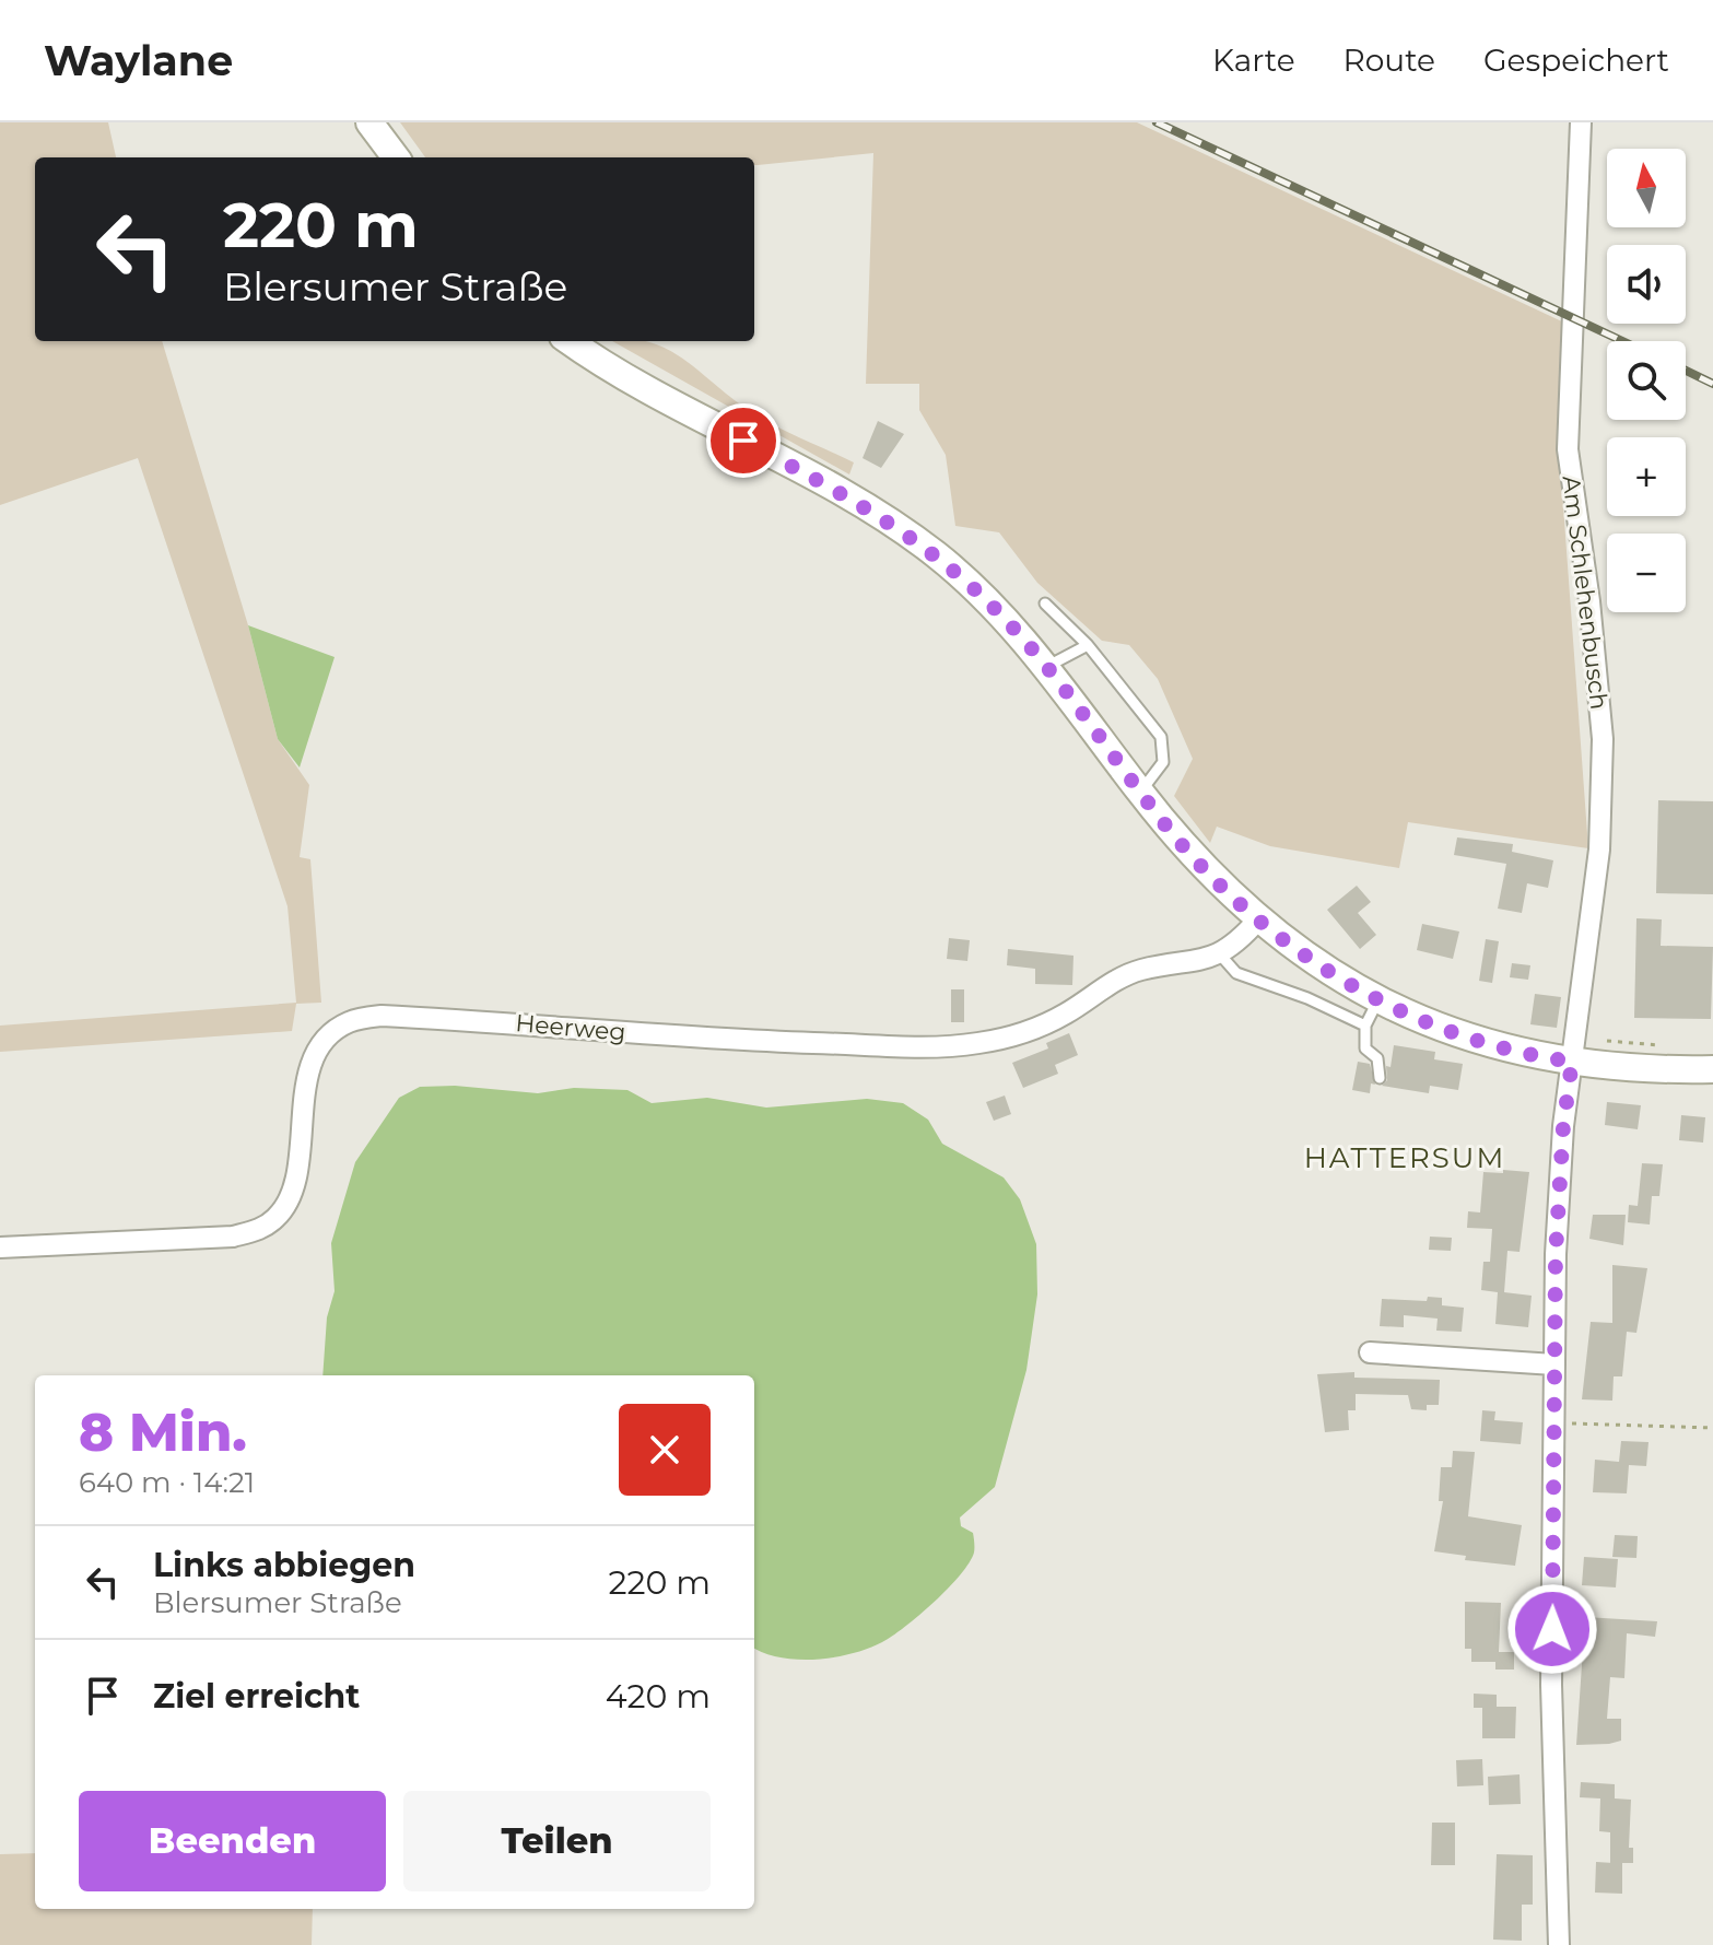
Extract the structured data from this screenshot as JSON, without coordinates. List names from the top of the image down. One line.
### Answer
{"streets":{"street":["Am Schlehenbusch","Heerweg"]},"districts":["HATTERSUM"],"north":"top","page":{"header":"Waylane","nav":["Karte","Route","Gespeichert"],"map_buttons":["+","−"],"turn":["220 m","Blersumer Straße"],"heading":["8 Min.","640 m · 14:21"],"list":[{"name":"Links abbiegen","note":"Blersumer Straße","value":"220 m"},{"name":"Ziel erreicht","value":"420 m"}],"buttons":["Beenden","Teilen"]}}
